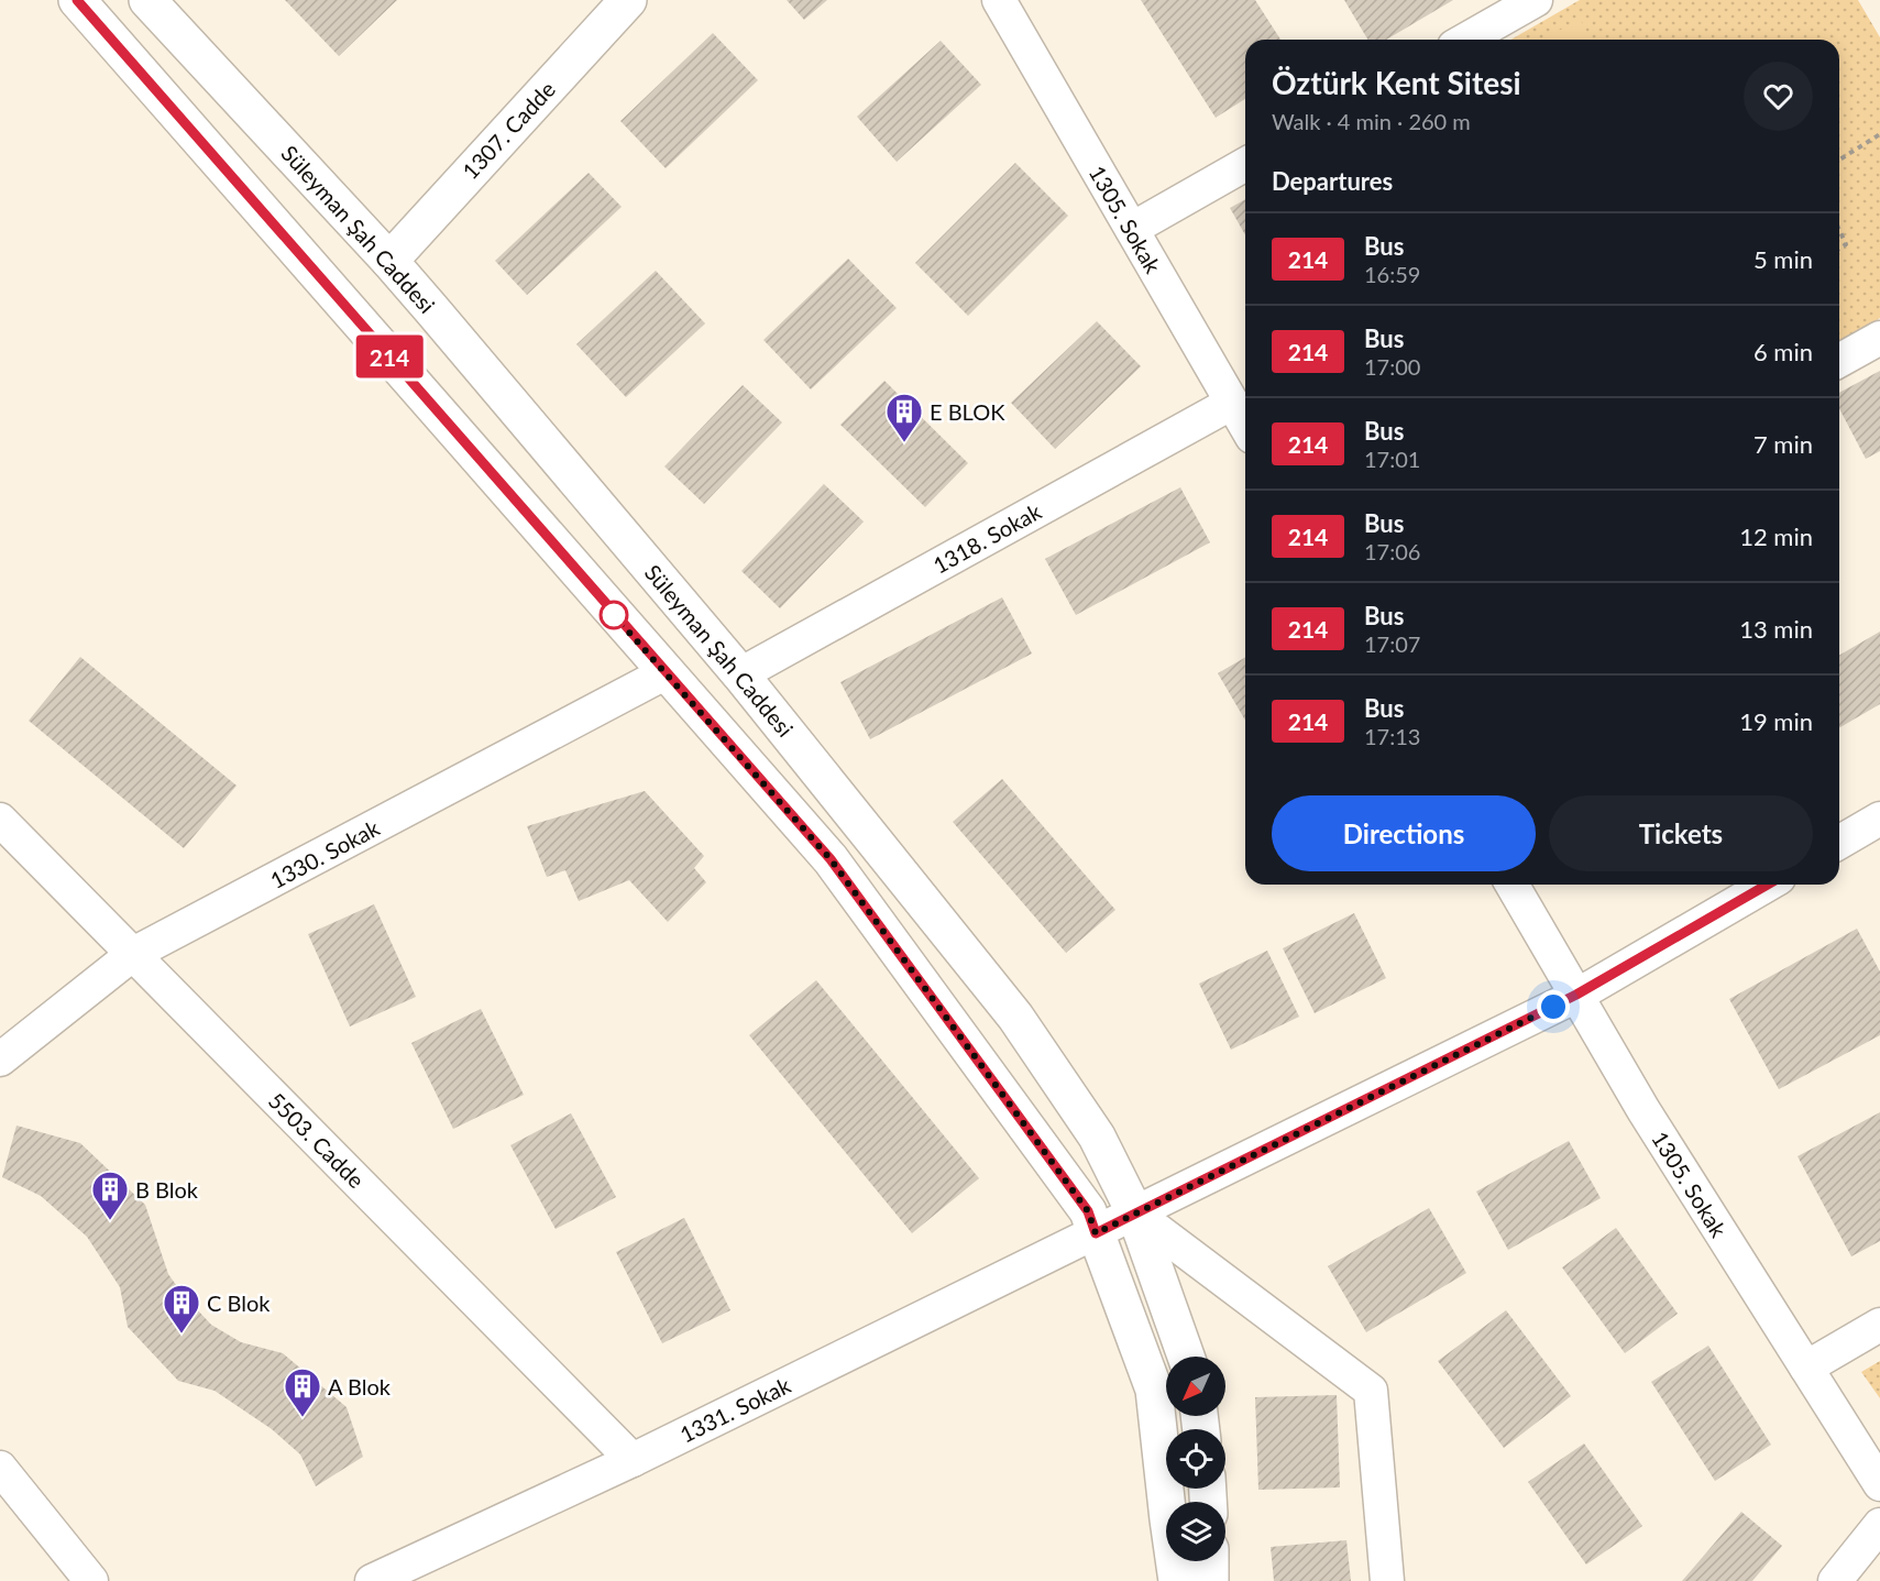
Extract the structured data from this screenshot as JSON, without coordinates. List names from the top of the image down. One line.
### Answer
{"streets":{"main road":["1307. Cadde","Süleyman Şah Caddesi"],"street":["1305. Sokak","1318. Sokak","1330. Sokak","5503. Cadde","1331. Sokak"]},"crossings":[["1307. Cadde","Süleyman Şah Caddesi"],["1305. Sokak","1318. Sokak"],["1305. Sokak","1331. Sokak"],["Süleyman Şah Caddesi","1318. Sokak"],["Süleyman Şah Caddesi","1331. Sokak"],["1330. Sokak","5503. Cadde"],["5503. Cadde","1331. Sokak"]],"places":{"building":["E BLOK","B Blok","C Blok","A Blok"]},"lines":["bus line 214"],"north":"bottom left","page":{"on_map":"214","heading":[["Öztürk Kent Sitesi","Walk · 4 min · 260 m"],"Departures"],"list":[{"mark":"214","name":"Bus","note":"16:59","value":"5 min"},{"mark":"214","name":"Bus","note":"17:00","value":"6 min"},{"mark":"214","name":"Bus","note":"17:01","value":"7 min"},{"mark":"214","name":"Bus","note":"17:06","value":"12 min"},{"mark":"214","name":"Bus","note":"17:07","value":"13 min"},{"mark":"214","name":"Bus","note":"17:13","value":"19 min"}],"buttons":["Directions","Tickets"]}}
